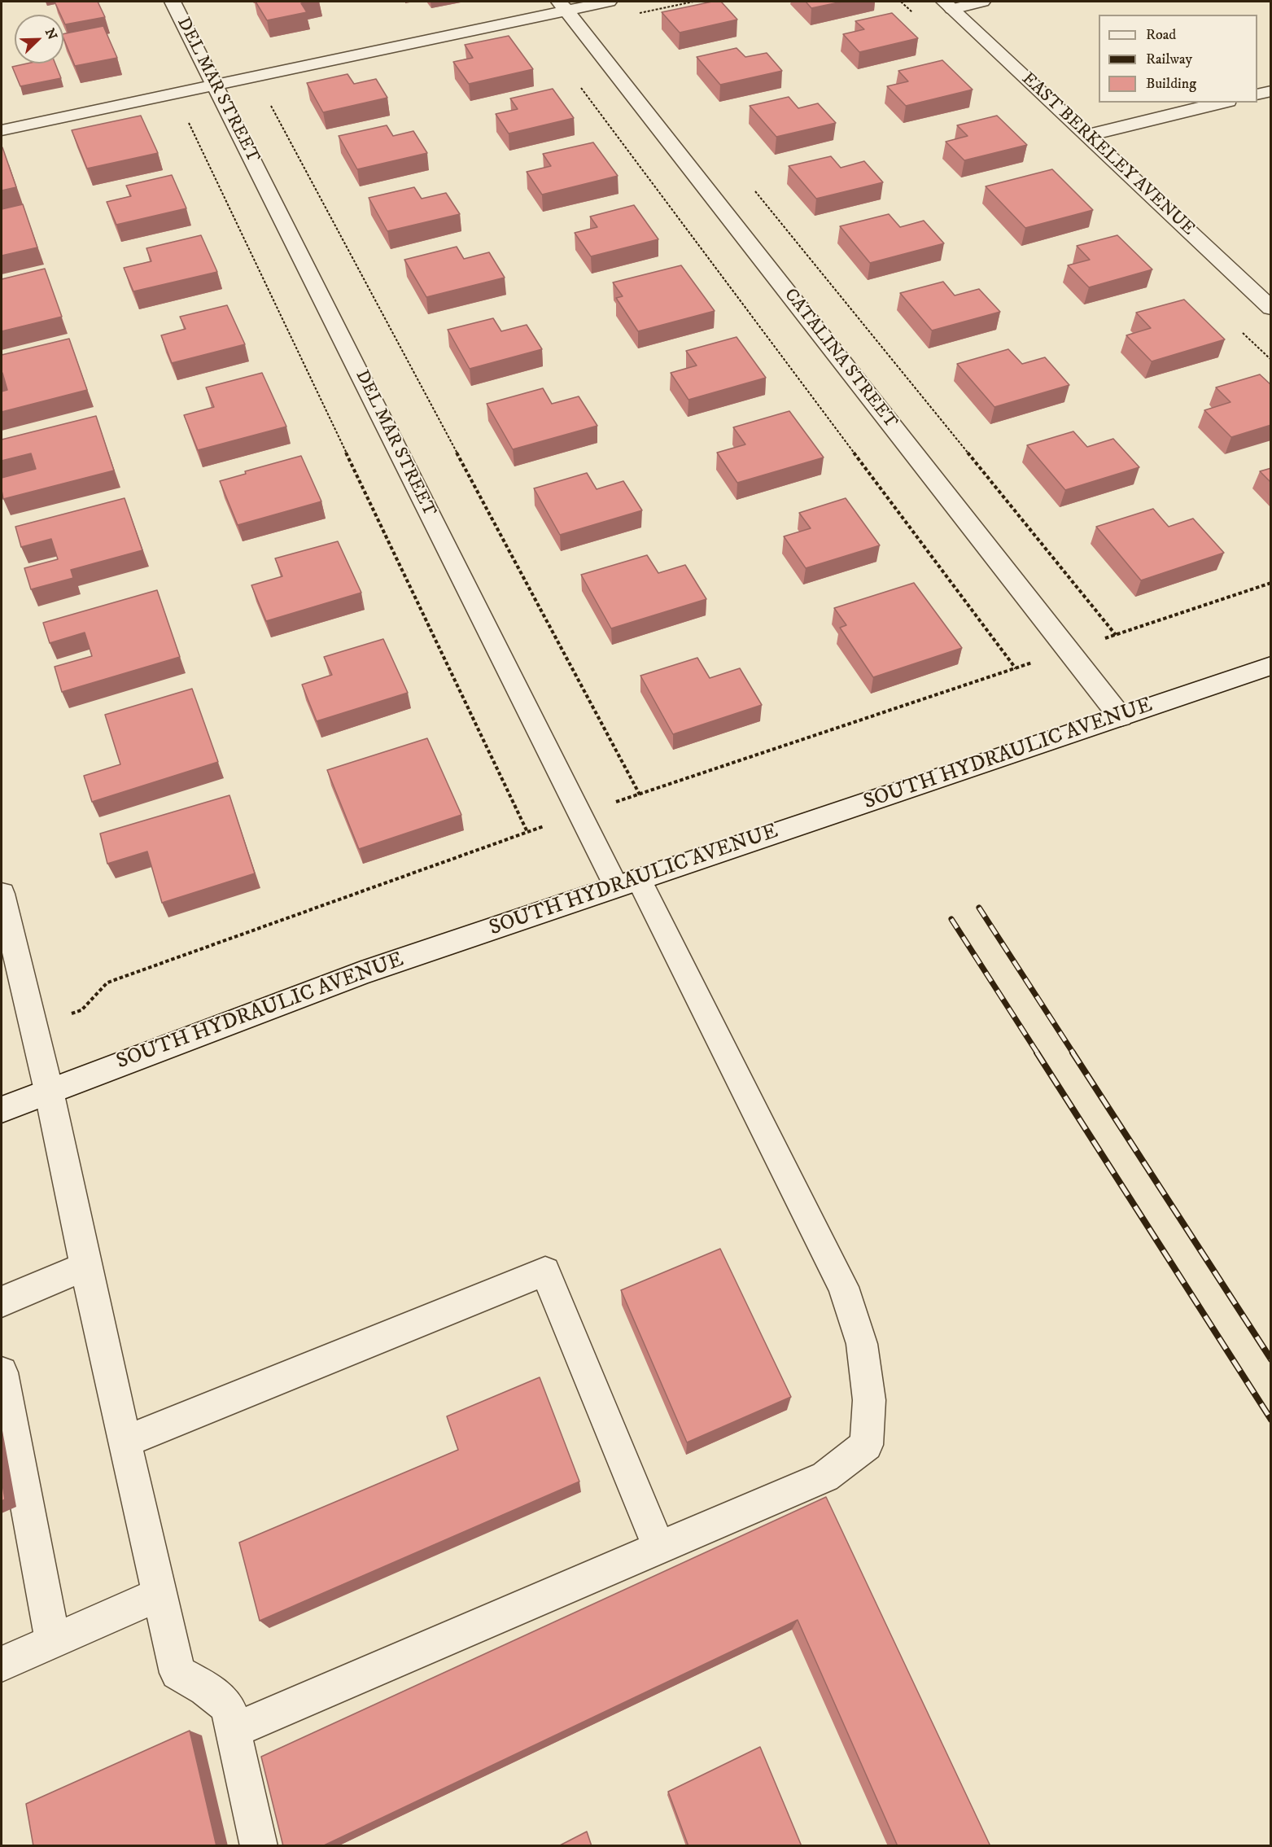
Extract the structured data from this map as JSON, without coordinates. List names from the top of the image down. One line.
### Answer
{"streets":{"street":["DEL MAR STREET","EAST BERKELEY AVENUE","CATALINA STREET","SOUTH HYDRAULIC AVENUE"]},"crossings":[["DEL MAR STREET","SOUTH HYDRAULIC AVENUE"],["CATALINA STREET","SOUTH HYDRAULIC AVENUE"]],"legend":["Road","Railway","Building"],"north":"top right"}
